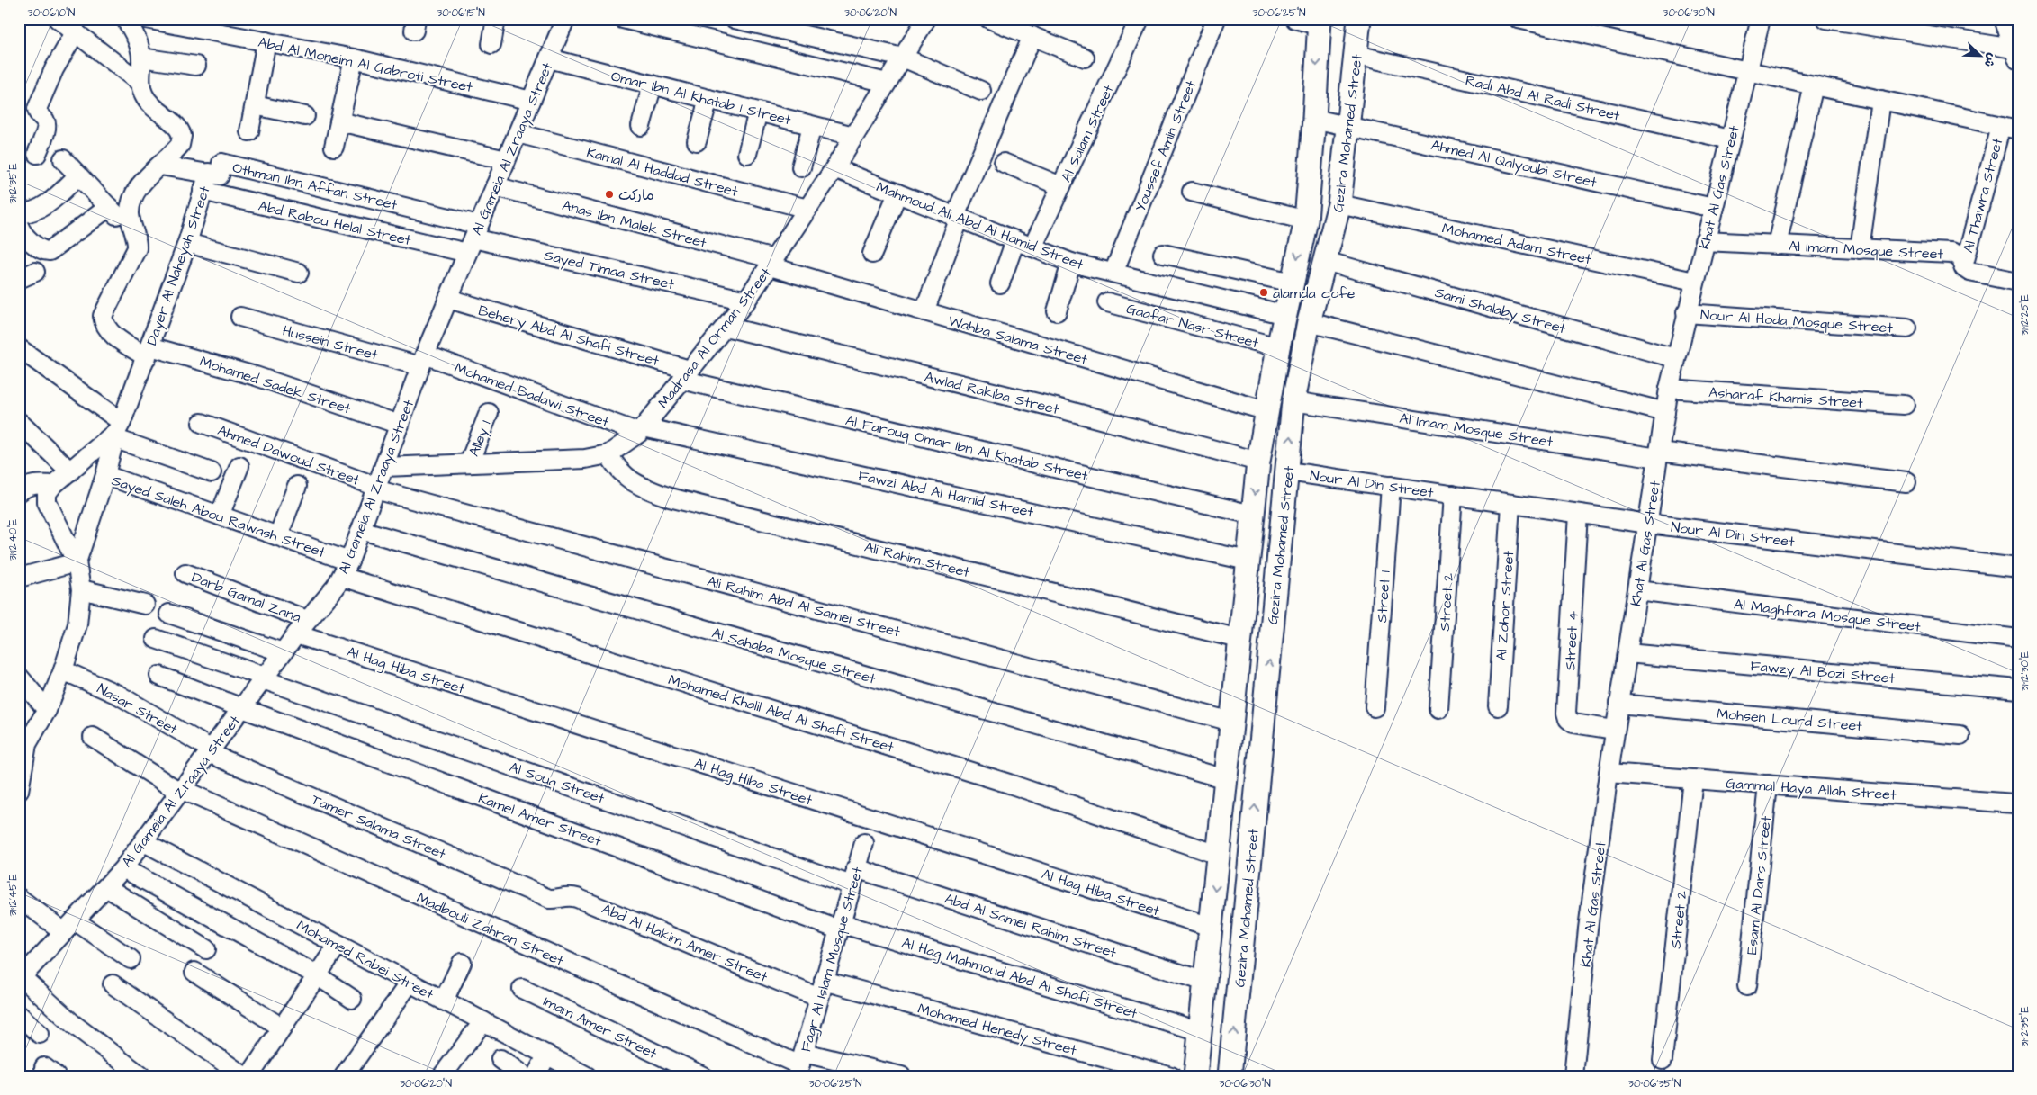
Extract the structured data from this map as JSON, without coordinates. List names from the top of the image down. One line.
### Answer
{"streets":{"main road":["Gezira Mohamed Street"],"street":["Abd Al Moneim Al Gabroti Street","Omar Ibn Al Khatab 1 Street","Radi Abd Al Radi Street","Al Salam Street","Youssef Amin Street","Al Gameia Al Zraaya Street","Ahmed Al Qalyoubi Street","Kamal Al Haddad Street","Othman Ibn Affan Street","Khat Al Gas Street","Al Thawra Street","Abd Rabou Helal Street","Anas Ibn Malek Street","Mahmoud Ali Abd Al Hamid Street","Mohamed Adam Street","Al Imam Mosque Street","Dayer Al Naheyah Street","Sayed Timaa Street","Sami Shalaby Street","Nour Al Hoda Mosque Street","Gaafar Nasr Street","Behery Abd Al Shafi Street","Madrasa Al Orman Street","Wahba Salama Street","Hussein Street","Mohamed Sadek Street","Awlad Rakiba Street","Mohamed Badawi Street","Asharaf Khamis Street","Alley 1","Al Farouq Omar Ibn Al Khatab Street","Ahmed Dawoud Street","Nour Al Din Street","Fawzi Abd Al Hamid Street","Sayed Saleh Abou Rawash Street","Ali Rahim Street","Darb Gamal Zana","Street 1","Street 2","Ali Rahim Abd Al Samei Street","Al Zohor Street","Al Maghfara Mosque Street","Street 4","Al Sahaba Mosque Street","Al Hag Hiba Street","Fawzy Al Bozi Street","Nasar Street","Mohamed Khalil Abd Al Shafi Street","Mohsen Lourd Street","Al Souq Street","Gammal Haya Allah Street","Kamel Amer Street","Tamer Salama Street","Esam Al Dars Street","Abd Al Samei Rahim Street","Madbouli Zahran Street","Abd Al Hakim Amer Street","Mohamed Rabei Street","Fagr Al Islam Mosque Street","Al Hag Mahmoud Abd Al Shafi Street","Imam Amer Street","Mohamed Henedy Street"]},"crossings":[["Abd Al Moneim Al Gabroti Street","Al Gameia Al Zraaya Street"],["Omar Ibn Al Khatab 1 Street","Al Gameia Al Zraaya Street"],["Omar Ibn Al Khatab 1 Street","Madrasa Al Orman Street"],["Radi Abd Al Radi Street","Gezira Mohamed Street"],["Radi Abd Al Radi Street","Khat Al Gas Street"],["Al Salam Street","Mahmoud Ali Abd Al Hamid Street"],["Gezira Mohamed Street","Ahmed Al Qalyoubi Street"],["Gezira Mohamed Street","Mahmoud Ali Abd Al Hamid Street"],["Gezira Mohamed Street","Mohamed Adam Street"],["Gezira Mohamed Street","Al Imam Mosque Street"],["Gezira Mohamed Street","Sami Shalaby Street"],["Gezira Mohamed Street","Gaafar Nasr Street"],["Gezira Mohamed Street","Wahba Salama Street"],["Gezira Mohamed Street","Awlad Rakiba Street"],["Gezira Mohamed Street","Al Farouq Omar Ibn Al Khatab Street"],["Gezira Mohamed Street","Nour Al Din Street"],["Gezira Mohamed Street","Fawzi Abd Al Hamid Street"],["Gezira Mohamed Street","Ali Rahim Street"],["Gezira Mohamed Street","Ali Rahim Abd Al Samei Street"],["Gezira Mohamed Street","Al Sahaba Mosque Street"],["Gezira Mohamed Street","Al Hag Hiba Street"],["Gezira Mohamed Street","Mohamed Khalil Abd Al Shafi Street"],["Gezira Mohamed Street","Abd Al Samei Rahim Street"],["Gezira Mohamed Street","Al Hag Mahmoud Abd Al Shafi Street"],["Youssef Amin Street","Mahmoud Ali Abd Al Hamid Street"],["Al Gameia Al Zraaya Street","Kamal Al Haddad Street"],["Al Gameia Al Zraaya Street","Othman Ibn Affan Street"],["Al Gameia Al Zraaya Street","Abd Rabou Helal Street"],["Al Gameia Al Zraaya Street","Anas Ibn Malek Street"],["Al Gameia Al Zraaya Street","Sayed Timaa Street"],["Al Gameia Al Zraaya Street","Behery Abd Al Shafi Street"],["Al Gameia Al Zraaya Street","Madrasa Al Orman Street"],["Al Gameia Al Zraaya Street","Hussein Street"],["Al Gameia Al Zraaya Street","Mohamed Sadek Street"],["Al Gameia Al Zraaya Street","Mohamed Badawi Street"],["Al Gameia Al Zraaya Street","Ahmed Dawoud Street"],["Al Gameia Al Zraaya Street","Sayed Saleh Abou Rawash Street"],["Al Gameia Al Zraaya Street","Darb Gamal Zana"],["Al Gameia Al Zraaya Street","Ali Rahim Abd Al Samei Street"],["Al Gameia Al Zraaya Street","Al Sahaba Mosque Street"],["Al Gameia Al Zraaya Street","Al Hag Hiba Street"],["Al Gameia Al Zraaya Street","Nasar Street"],["Al Gameia Al Zraaya Street","Mohamed Khalil Abd Al Shafi Street"],["Al Gameia Al Zraaya Street","Al Souq Street"],["Al Gameia Al Zraaya Street","Kamel Amer Street"],["Al Gameia Al Zraaya Street","Tamer Salama Street"],["Al Gameia Al Zraaya Street","Madbouli Zahran Street"],["Al Gameia Al Zraaya Street","Mohamed Rabei Street"],["Ahmed Al Qalyoubi Street","Khat Al Gas Street"],["Kamal Al Haddad Street","Madrasa Al Orman Street"],["Othman Ibn Affan Street","Abd Rabou Helal Street"],["Othman Ibn Affan Street","Dayer Al Naheyah Street"],["Othman Ibn Affan Street","Sayed Timaa Street"],["Khat Al Gas Street","Mohamed Adam Street"],["Khat Al Gas Street","Al Imam Mosque Street"],["Khat Al Gas Street","Sami Shalaby Street"],["Khat Al Gas Street","Nour Al Hoda Mosque Street"],["Khat Al Gas Street","Asharaf Khamis Street"],["Khat Al Gas Street","Nour Al Din Street"],["Khat Al Gas Street","Al Maghfara Mosque Street"],["Khat Al Gas Street","Street 4"],["Khat Al Gas Street","Fawzy Al Bozi Street"],["Khat Al Gas Street","Mohsen Lourd Street"],["Khat Al Gas Street","Gammal Haya Allah Street"],["Al Thawra Street","Al Imam Mosque Street"],["Abd Rabou Helal Street","Dayer Al Naheyah Street"],["Abd Rabou Helal Street","Sayed Timaa Street"],["Anas Ibn Malek Street","Madrasa Al Orman Street"],["Anas Ibn Malek Street","Wahba Salama Street"],["Mahmoud Ali Abd Al Hamid Street","Madrasa Al Orman Street"],["Dayer Al Naheyah Street","Mohamed Sadek Street"],["Dayer Al Naheyah Street","Sayed Saleh Abou Rawash Street"],["Sayed Timaa Street","Madrasa Al Orman Street"],["Behery Abd Al Shafi Street","Madrasa Al Orman Street"],["Behery Abd Al Shafi Street","Al Farouq Omar Ibn Al Khatab Street"],["Madrasa Al Orman Street","Wahba Salama Street"],["Madrasa Al Orman Street","Awlad Rakiba Street"],["Madrasa Al Orman Street","Mohamed Badawi Street"],["Madrasa Al Orman Street","Alley 1"],["Madrasa Al Orman Street","Al Farouq Omar Ibn Al Khatab Street"],["Madrasa Al Orman Street","Fawzi Abd Al Hamid Street"],["Madrasa Al Orman Street","Ali Rahim Street"],["Hussein Street","Mohamed Badawi Street"],["Mohamed Badawi Street","Fawzi Abd Al Hamid Street"],["Ahmed Dawoud Street","Ali Rahim Abd Al Samei Street"],["Nour Al Din Street","Street 1"],["Nour Al Din Street","Street 2"],["Nour Al Din Street","Al Zohor Street"],["Nour Al Din Street","Street 4"],["Sayed Saleh Abou Rawash Street","Mohamed Khalil Abd Al Shafi Street"],["Street 2","Gammal Haya Allah Street"],["Nasar Street","Tamer Salama Street"],["Al Souq Street","Abd Al Samei Rahim Street"],["Al Souq Street","Fagr Al Islam Mosque Street"],["Gammal Haya Allah Street","Esam Al Dars Street"],["Kamel Amer Street","Fagr Al Islam Mosque Street"],["Kamel Amer Street","Al Hag Mahmoud Abd Al Shafi Street"],["Tamer Salama Street","Abd Al Hakim Amer Street"],["Abd Al Samei Rahim Street","Fagr Al Islam Mosque Street"],["Madbouli Zahran Street","Fagr Al Islam Mosque Street"],["Abd Al Hakim Amer Street","Fagr Al Islam Mosque Street"],["Abd Al Hakim Amer Street","Mohamed Henedy Street"],["Fagr Al Islam Mosque Street","Al Hag Mahmoud Abd Al Shafi Street"],["Fagr Al Islam Mosque Street","Mohamed Henedy Street"]],"places":["ماركت","alamda cofe"],"north":"bottom right","coordinates":["30°06'10\"N","30°06'15\"N","30°06'20\"N","30°06'25\"N","30°06'30\"N","31°12'35\"E","31°12'25\"E","31°12'40\"E","31°12'30\"E","31°12'45\"E","30°06'35\"N"]}
